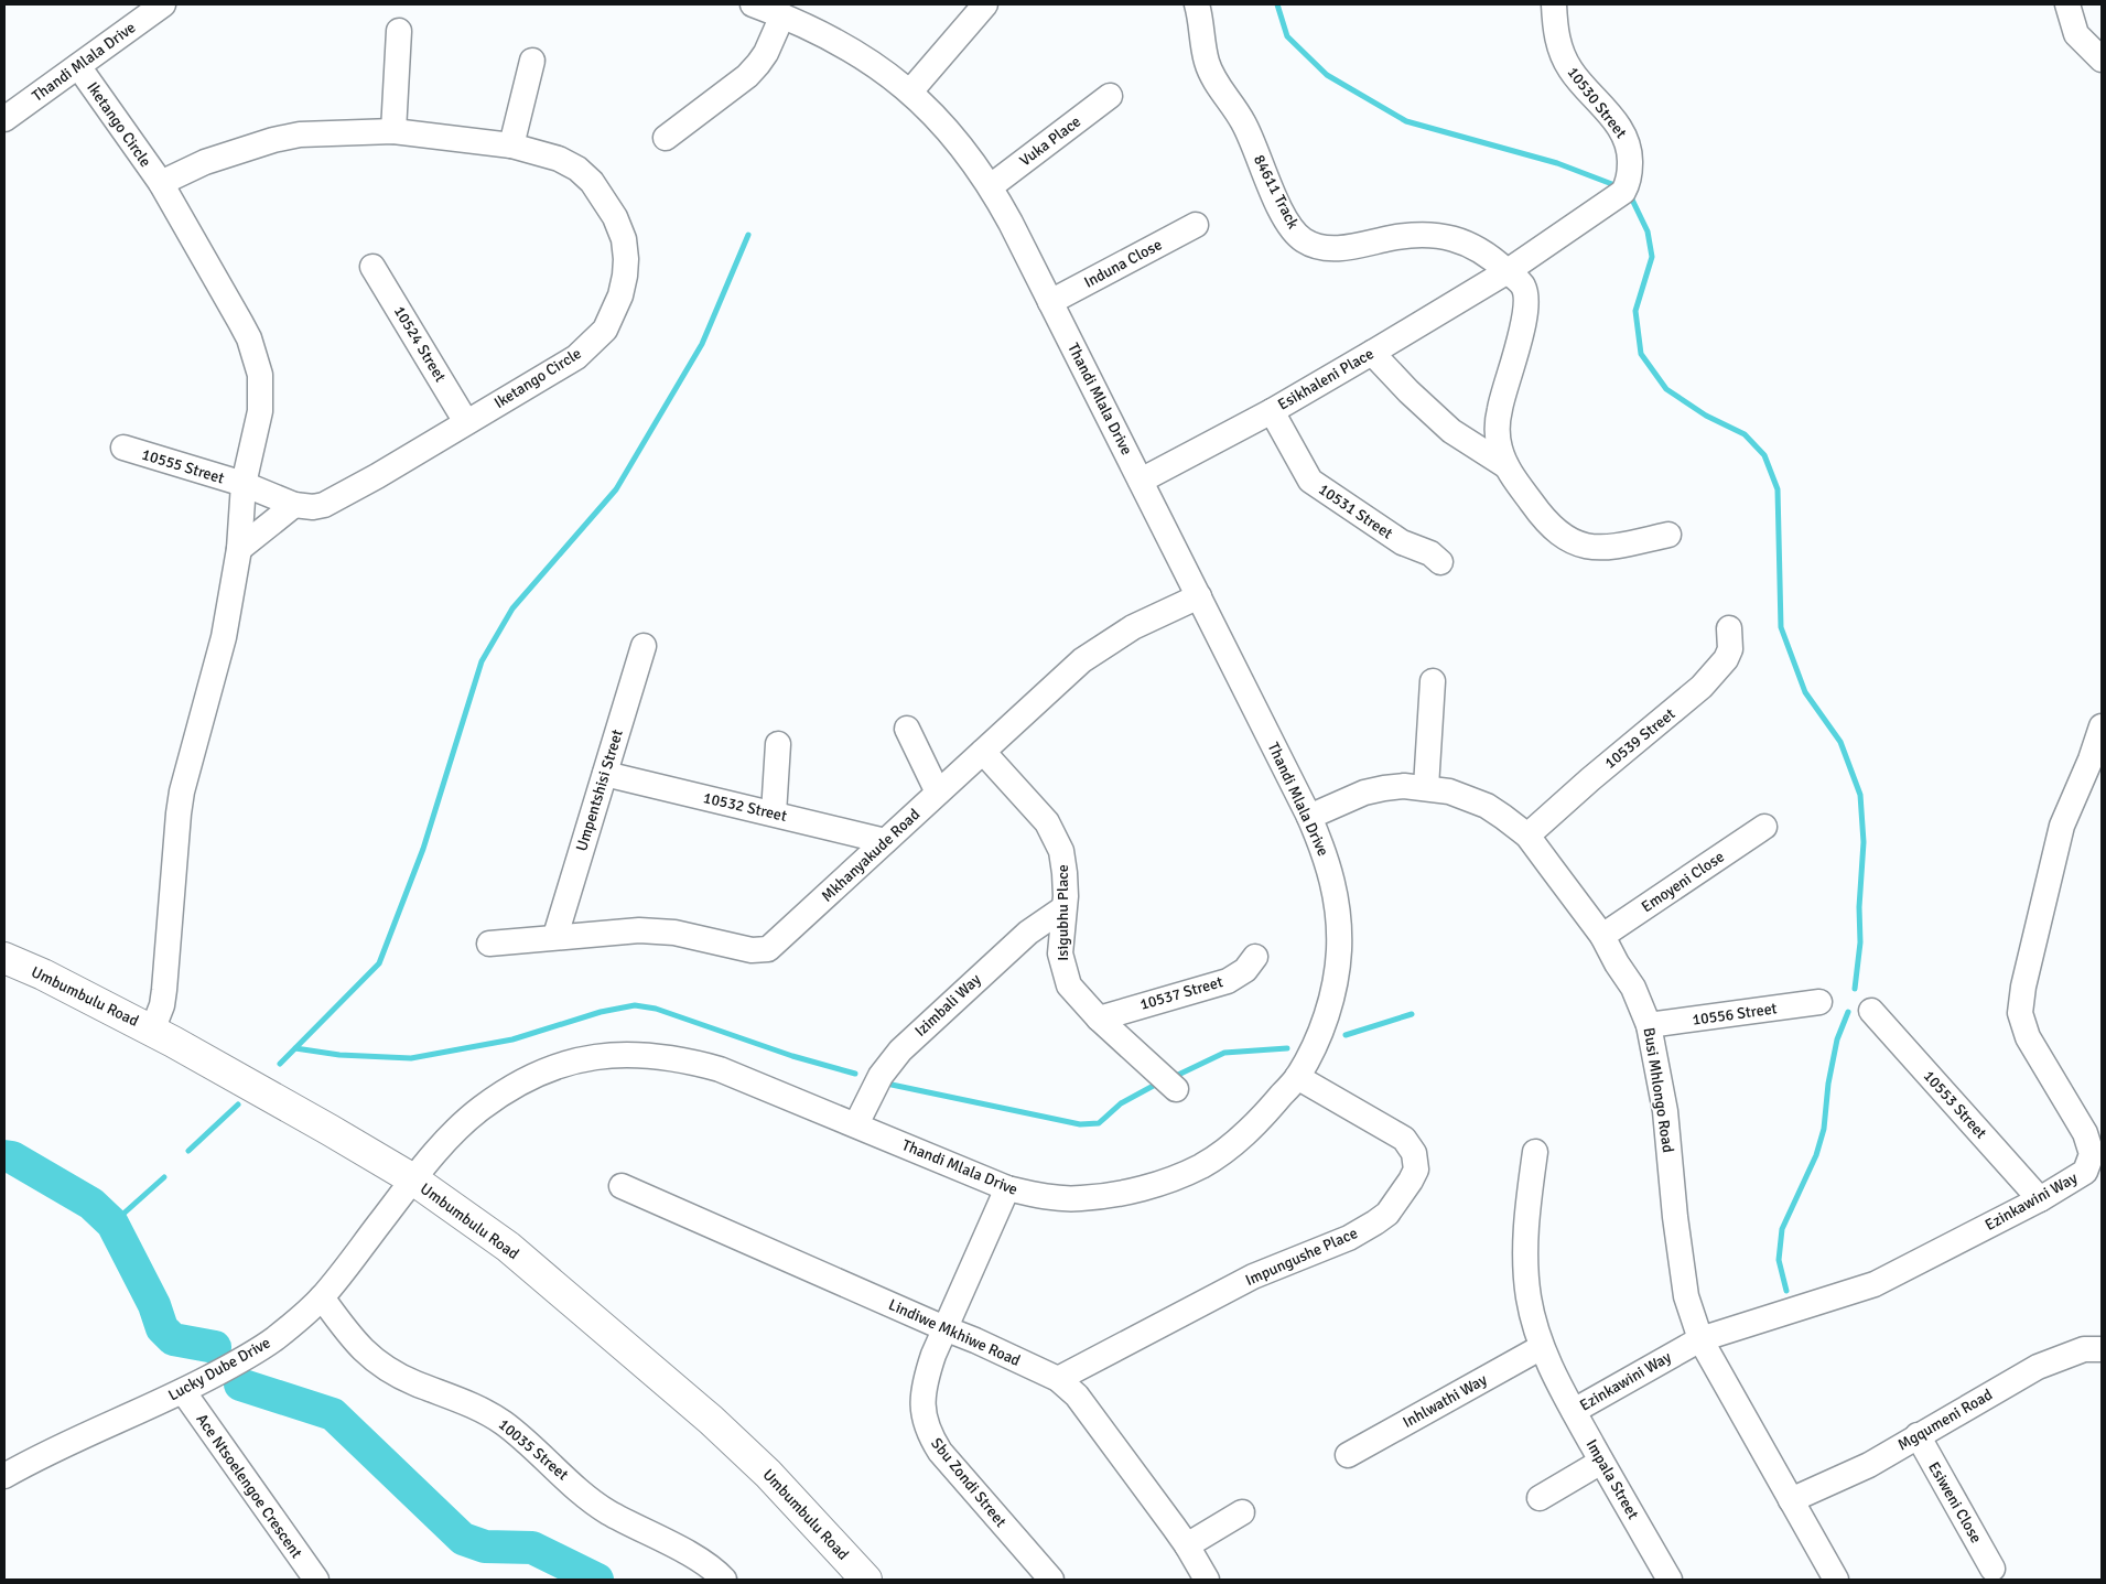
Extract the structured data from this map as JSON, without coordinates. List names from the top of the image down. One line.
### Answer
{"streets":{"main road":["Umbumbulu Road"],"street":["Thandi Mlala Drive","10530 Street","Iketango Circle","Vuka Place","84611 Track","Induna Close","10524 Street","Esikhaleni Place","10555 Street","10531 Street","10539 Street","Umpentshisi Street","10532 Street","Mkhanyakude Road","Emoyeni Close","Isigubhu Place","10537 Street","Izimbali Way","10556 Street","Busi Mhlongo Road","10553 Street","Ezinkawini Way","Impungushe Place","Lindiwe Mkhiwe Road","Lucky Dube Drive","Inhlwathi Way","Mgqumeni Road","10035 Street","Impala Street","Sbu Zondi Street","Ace Ntsoelengoe Crescent","Esiweni Close"]},"crossings":[["Thandi Mlala Drive","Iketango Circle"],["Thandi Mlala Drive","Vuka Place"],["Thandi Mlala Drive","Induna Close"],["Thandi Mlala Drive","Esikhaleni Place"],["Thandi Mlala Drive","Mkhanyakude Road"],["Thandi Mlala Drive","Umbumbulu Road"],["Thandi Mlala Drive","Izimbali Way"],["Thandi Mlala Drive","Busi Mhlongo Road"],["Thandi Mlala Drive","Impungushe Place"],["Thandi Mlala Drive","Lucky Dube Drive"],["Thandi Mlala Drive","Sbu Zondi Street"],["10530 Street","84611 Track"],["10530 Street","Esikhaleni Place"],["Iketango Circle","10524 Street"],["Iketango Circle","10555 Street"],["84611 Track","Esikhaleni Place"],["Esikhaleni Place","10531 Street"],["10539 Street","Busi Mhlongo Road"],["Umpentshisi Street","10532 Street"],["Umpentshisi Street","Mkhanyakude Road"],["10532 Street","Mkhanyakude Road"],["Mkhanyakude Road","Isigubhu Place"],["Emoyeni Close","Busi Mhlongo Road"],["Isigubhu Place","10537 Street"],["Isigubhu Place","Izimbali Way"],["Umbumbulu Road","Lucky Dube Drive"],["10556 Street","Busi Mhlongo Road"],["Busi Mhlongo Road","Ezinkawini Way"],["Busi Mhlongo Road","Mgqumeni Road"],["10553 Street","Ezinkawini Way"],["Ezinkawini Way","Impala Street"],["Impungushe Place","Lindiwe Mkhiwe Road"],["Lindiwe Mkhiwe Road","Sbu Zondi Street"],["Lucky Dube Drive","10035 Street"],["Lucky Dube Drive","Ace Ntsoelengoe Crescent"],["Inhlwathi Way","Impala Street"],["Mgqumeni Road","Esiweni Close"]]}
